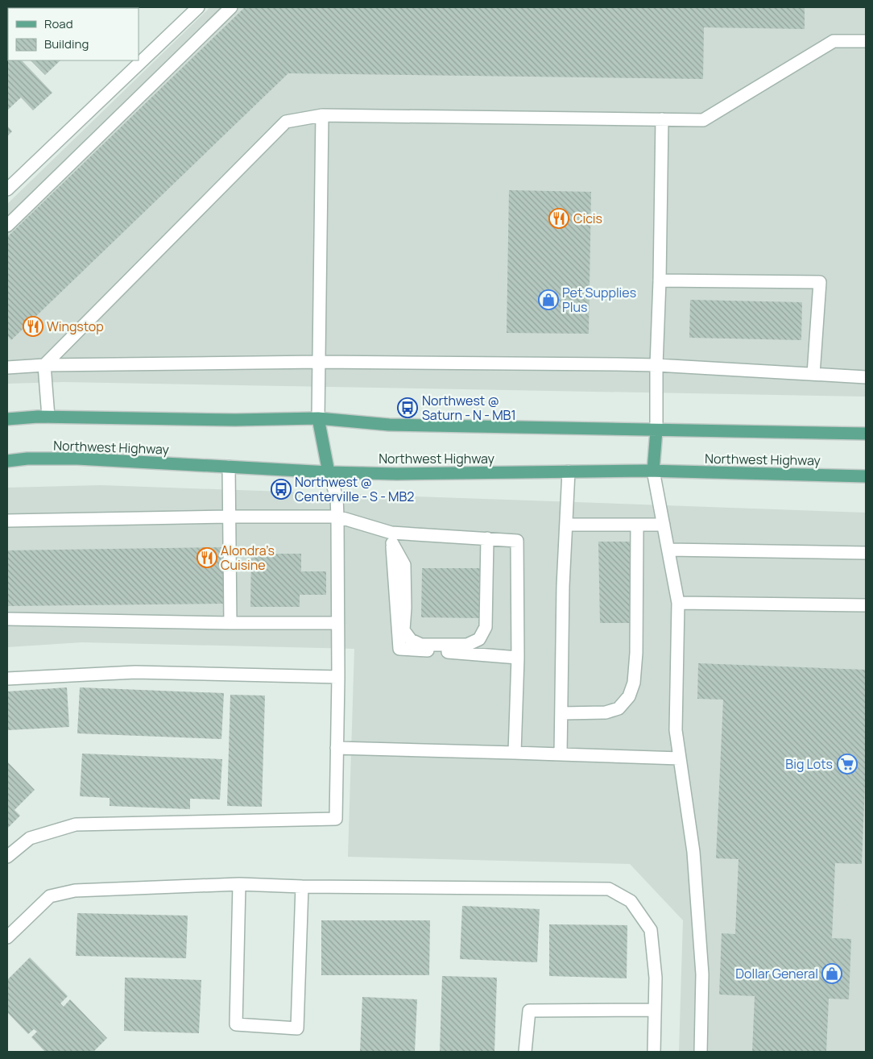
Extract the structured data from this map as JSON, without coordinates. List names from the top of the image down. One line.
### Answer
{"streets":{"main road":["Northwest Highway"]},"places":{"restaurant":["Cicis","Wingstop","Alondra’s Cuisine"],"shop":["Pet Supplies Plus","Dollar General"],"bus stop":["Northwest @ Saturn - N - MB1","Northwest @ Centerville - S - MB2"],"supermarket":["Big Lots"]},"legend":["Road","Building"]}
